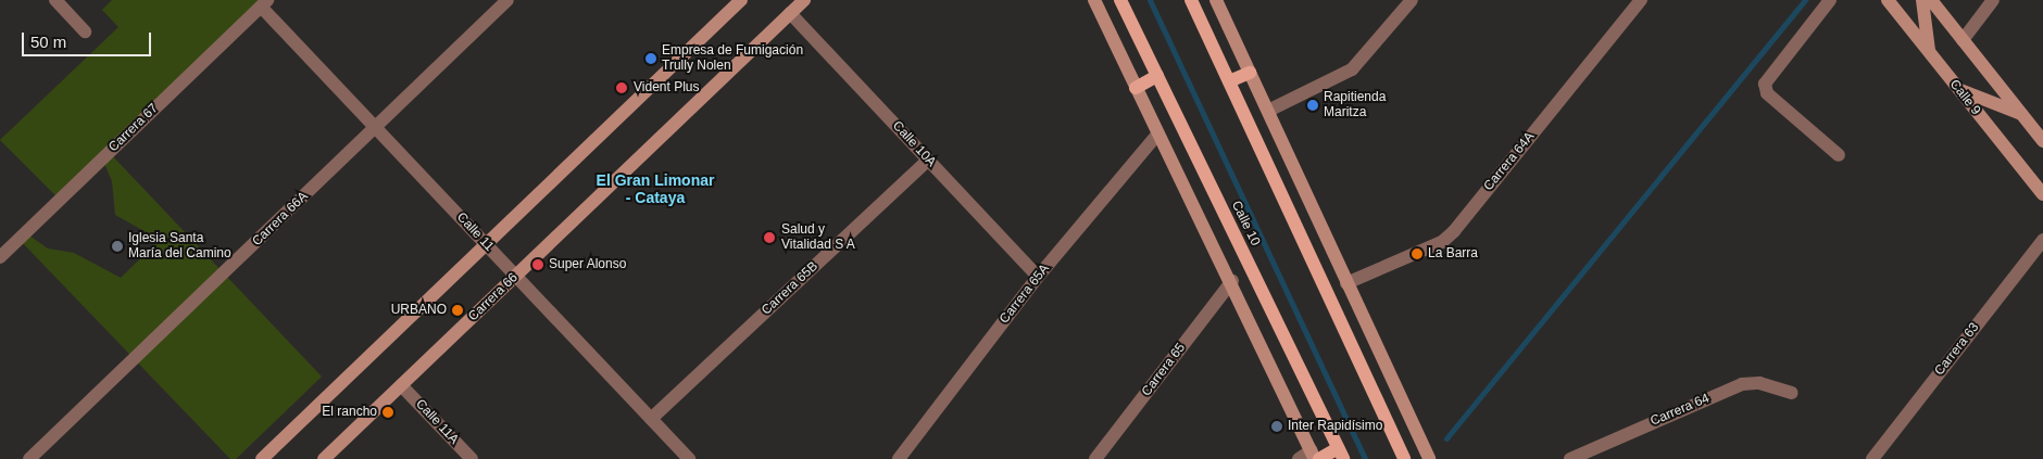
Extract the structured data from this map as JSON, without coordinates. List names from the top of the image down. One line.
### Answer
{"streets":{"main road":["Calle 9","Calle 10","Carrera 66"],"street":["Carrera 67","Calle 10A","Carrera 64A","Carrera 66A","Calle 11","Carrera 65B","Carrera 65A","Carrera 63","Carrera 65","Carrera 64","Calle 11A"]},"crossings":[["Carrera 67","Calle 11"],["Calle 10A","Carrera 65B"],["Calle 10A","Carrera 65A"],["Calle 10A","Carrera 66"],["Carrera 66A","Calle 11"],["Calle 11","Carrera 65B"],["Calle 11","Carrera 66"],["Carrera 66","Calle 11A"]],"districts":["El Gran Limonar - Cataya"],"places":["Empresa de Fumigación Trully Nolen","Vident Plus","Rapitienda Maritza","Salud y Vitalidad S A","Iglesia Santa María del Camino","La Barra","Super Alonso","URBANO","El rancho","Inter Rapidísimo"],"scale_bar":"50 m"}
